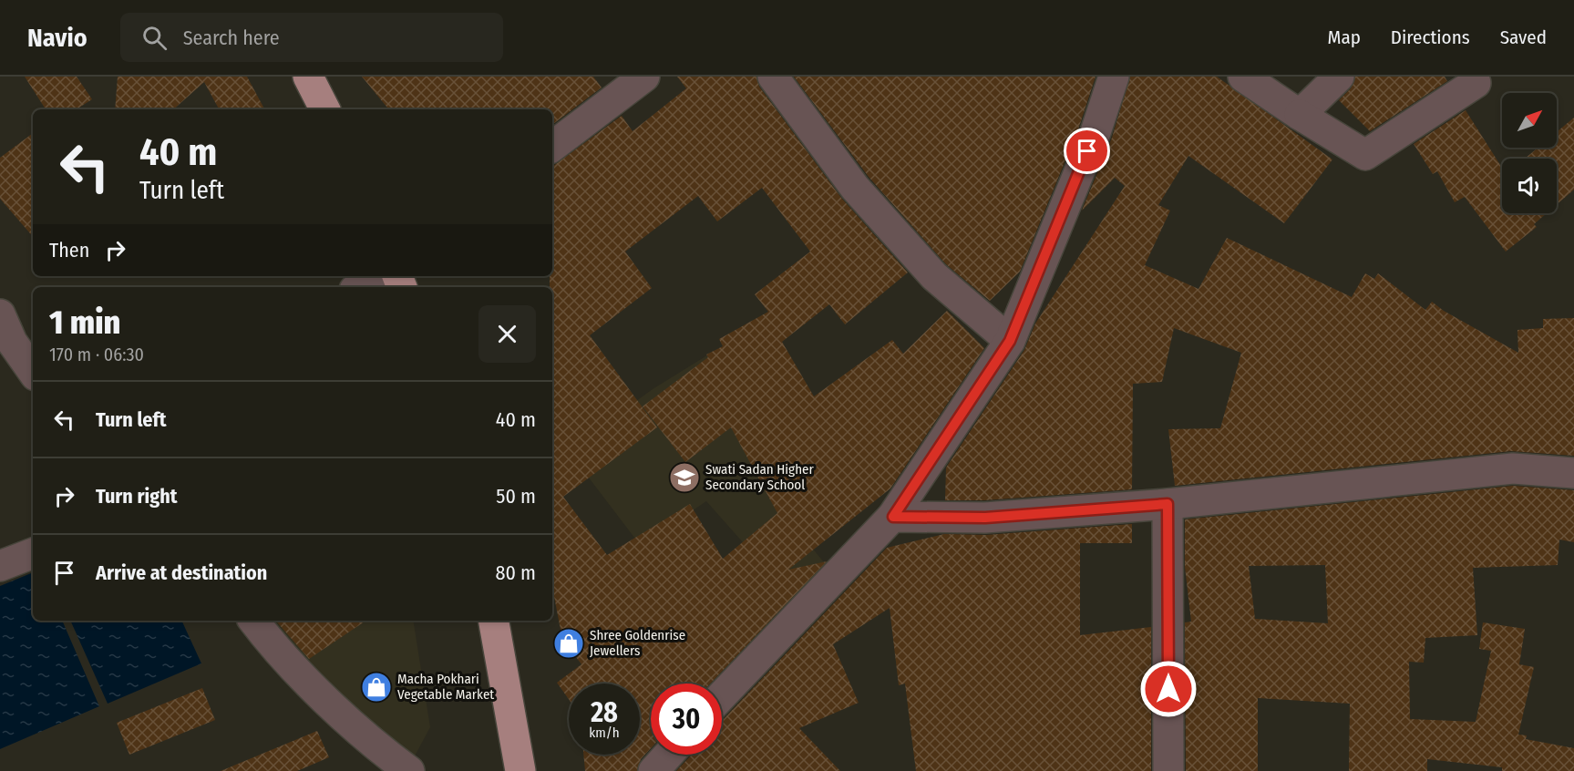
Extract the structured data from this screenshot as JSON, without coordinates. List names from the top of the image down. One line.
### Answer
{"places":{"school or university":["Swati Sadan Higher Secondary School"],"shop":["Shree Goldenrise Jewellers","Macha Pokhari Vegetable Market"]},"north":"top right","page":{"header":"Navio","search":"Search here","nav":["Map","Directions","Saved"],"turn":["40 m","Turn left"],"then":"Then","heading":["1 min","170 m · 06:30"],"list":[{"name":"Turn left","value":"40 m"},{"name":"Turn right","value":"50 m"},{"name":"Arrive at destination","value":"80 m"}],"speed":"28 km/h","limit":"30"}}
